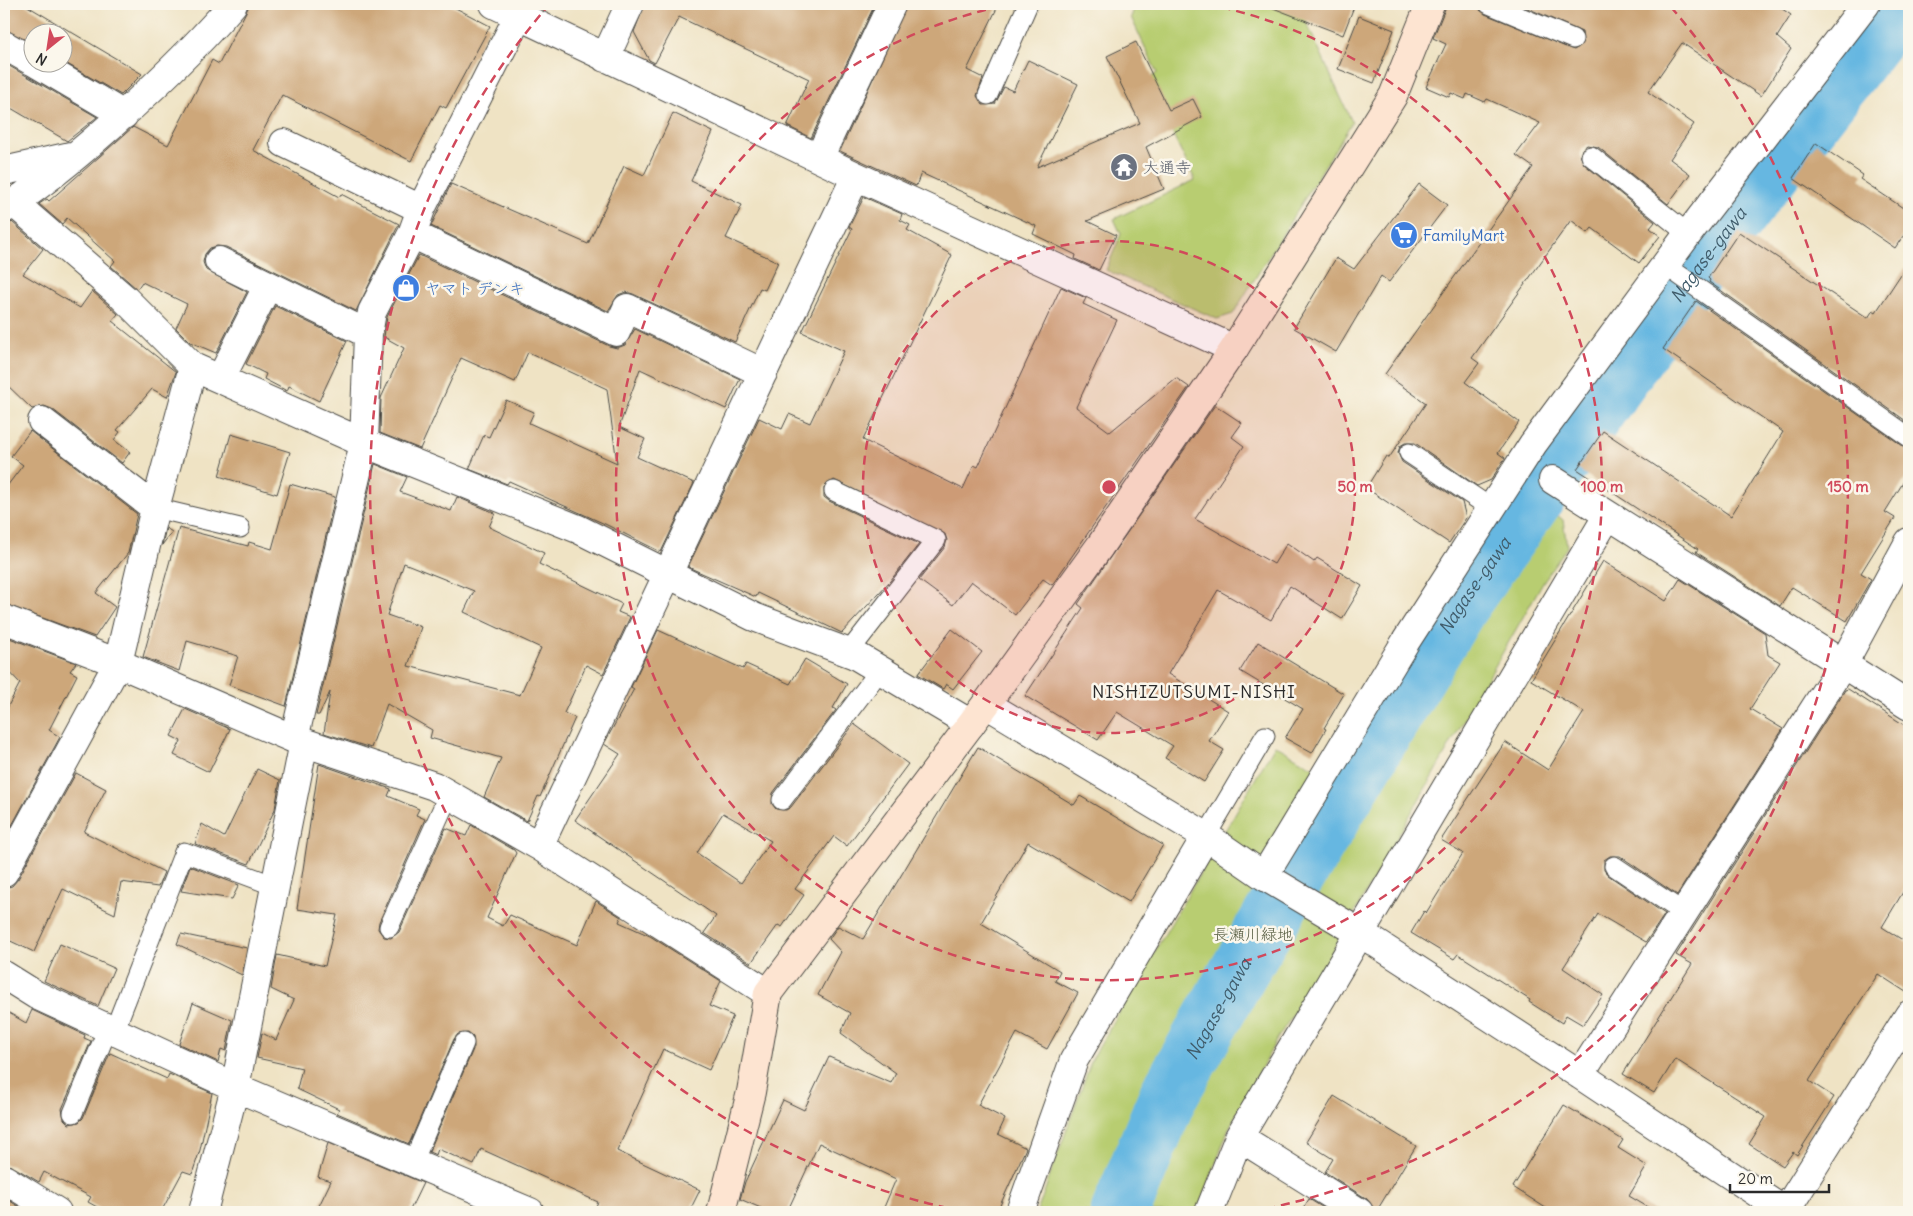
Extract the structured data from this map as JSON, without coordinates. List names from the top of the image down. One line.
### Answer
{"districts":["NISHIZUTSUMI-NISHI"],"water":["Nagase-gawa"],"parks":["長瀬川緑地"],"places":{"temple":["大通寺"],"supermarket":["FamilyMart"],"shop":["ヤマト デンキ"]},"scale_bar":"20 m","north":"bottom left","rings":["50 m","100 m","150 m"]}
